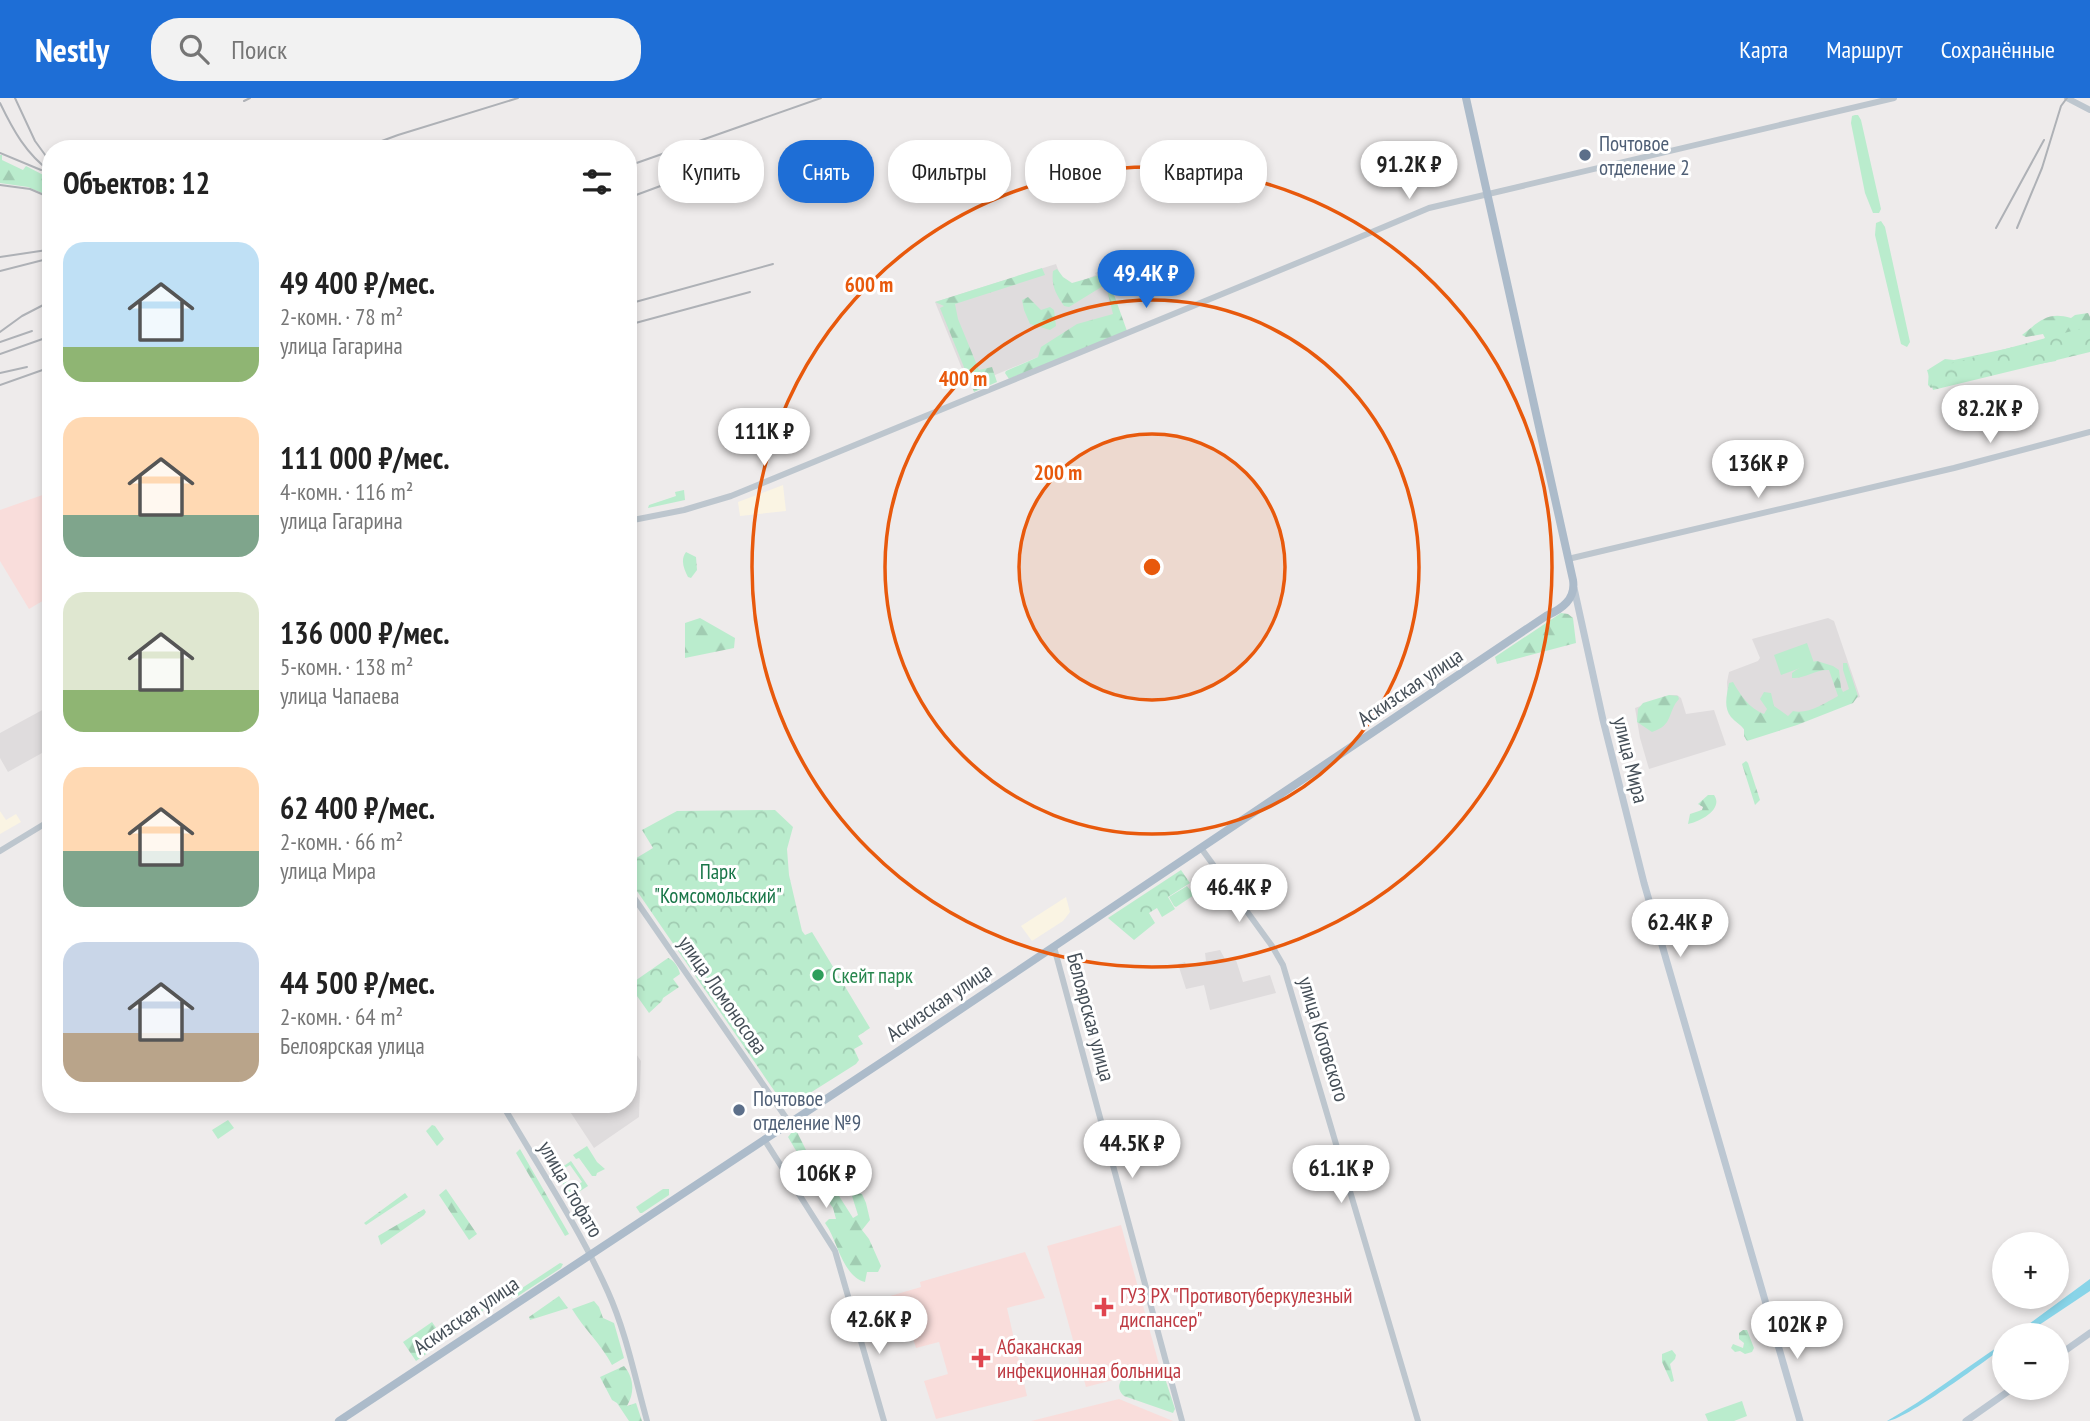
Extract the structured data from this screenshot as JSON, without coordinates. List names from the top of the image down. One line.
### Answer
{"streets":{"main road":["Аскизская улица","улица Мира"],"street":["улица Ломоносова","Белоярская улица","улица Котовского","улица Стофато"]},"crossings":[["Аскизская улица","улица Ломоносова"],["Аскизская улица","Белоярская улица"],["Аскизская улица","улица Котовского"],["Аскизская улица","улица Стофато"]],"parks":["Парк \"Комсомольский\""],"places":{"other":["Почтовое отделение 2","Скейт парк","Почтовое отделение №9"],"health":["ГУЗ РХ \"Противотуберкулезный диспансер\"","Абаканская инфекционная больница"]},"page":{"header":"Nestly","search":"Поиск","nav":["Карта","Маршрут","Сохранённые"],"chip":["Купить","Снять","Фильтры","Новое","Квартира"],"heading":"Объектов: 12","price":["91.2K ₽","49.4K ₽","82.2K ₽","111K ₽","136K ₽","46.4K ₽","62.4K ₽","44.5K ₽","61.1K ₽","106K ₽","42.6K ₽","102K ₽"],"list":[{"name":"49 400 ₽/мес.","note":"2-комн. · 78 m² · улица Гагарина"},{"name":"111 000 ₽/мес.","note":"4-комн. · 116 m² · улица Гагарина"},{"name":"136 000 ₽/мес.","note":"5-комн. · 138 m² · улица Чапаева"},{"name":"62 400 ₽/мес.","note":"2-комн. · 66 m² · улица Мира"},{"name":"44 500 ₽/мес.","note":"2-комн. · 64 m² · Белоярская улица"}],"map_buttons":["+","−"]},"rings":["600 m","400 m","200 m"]}
